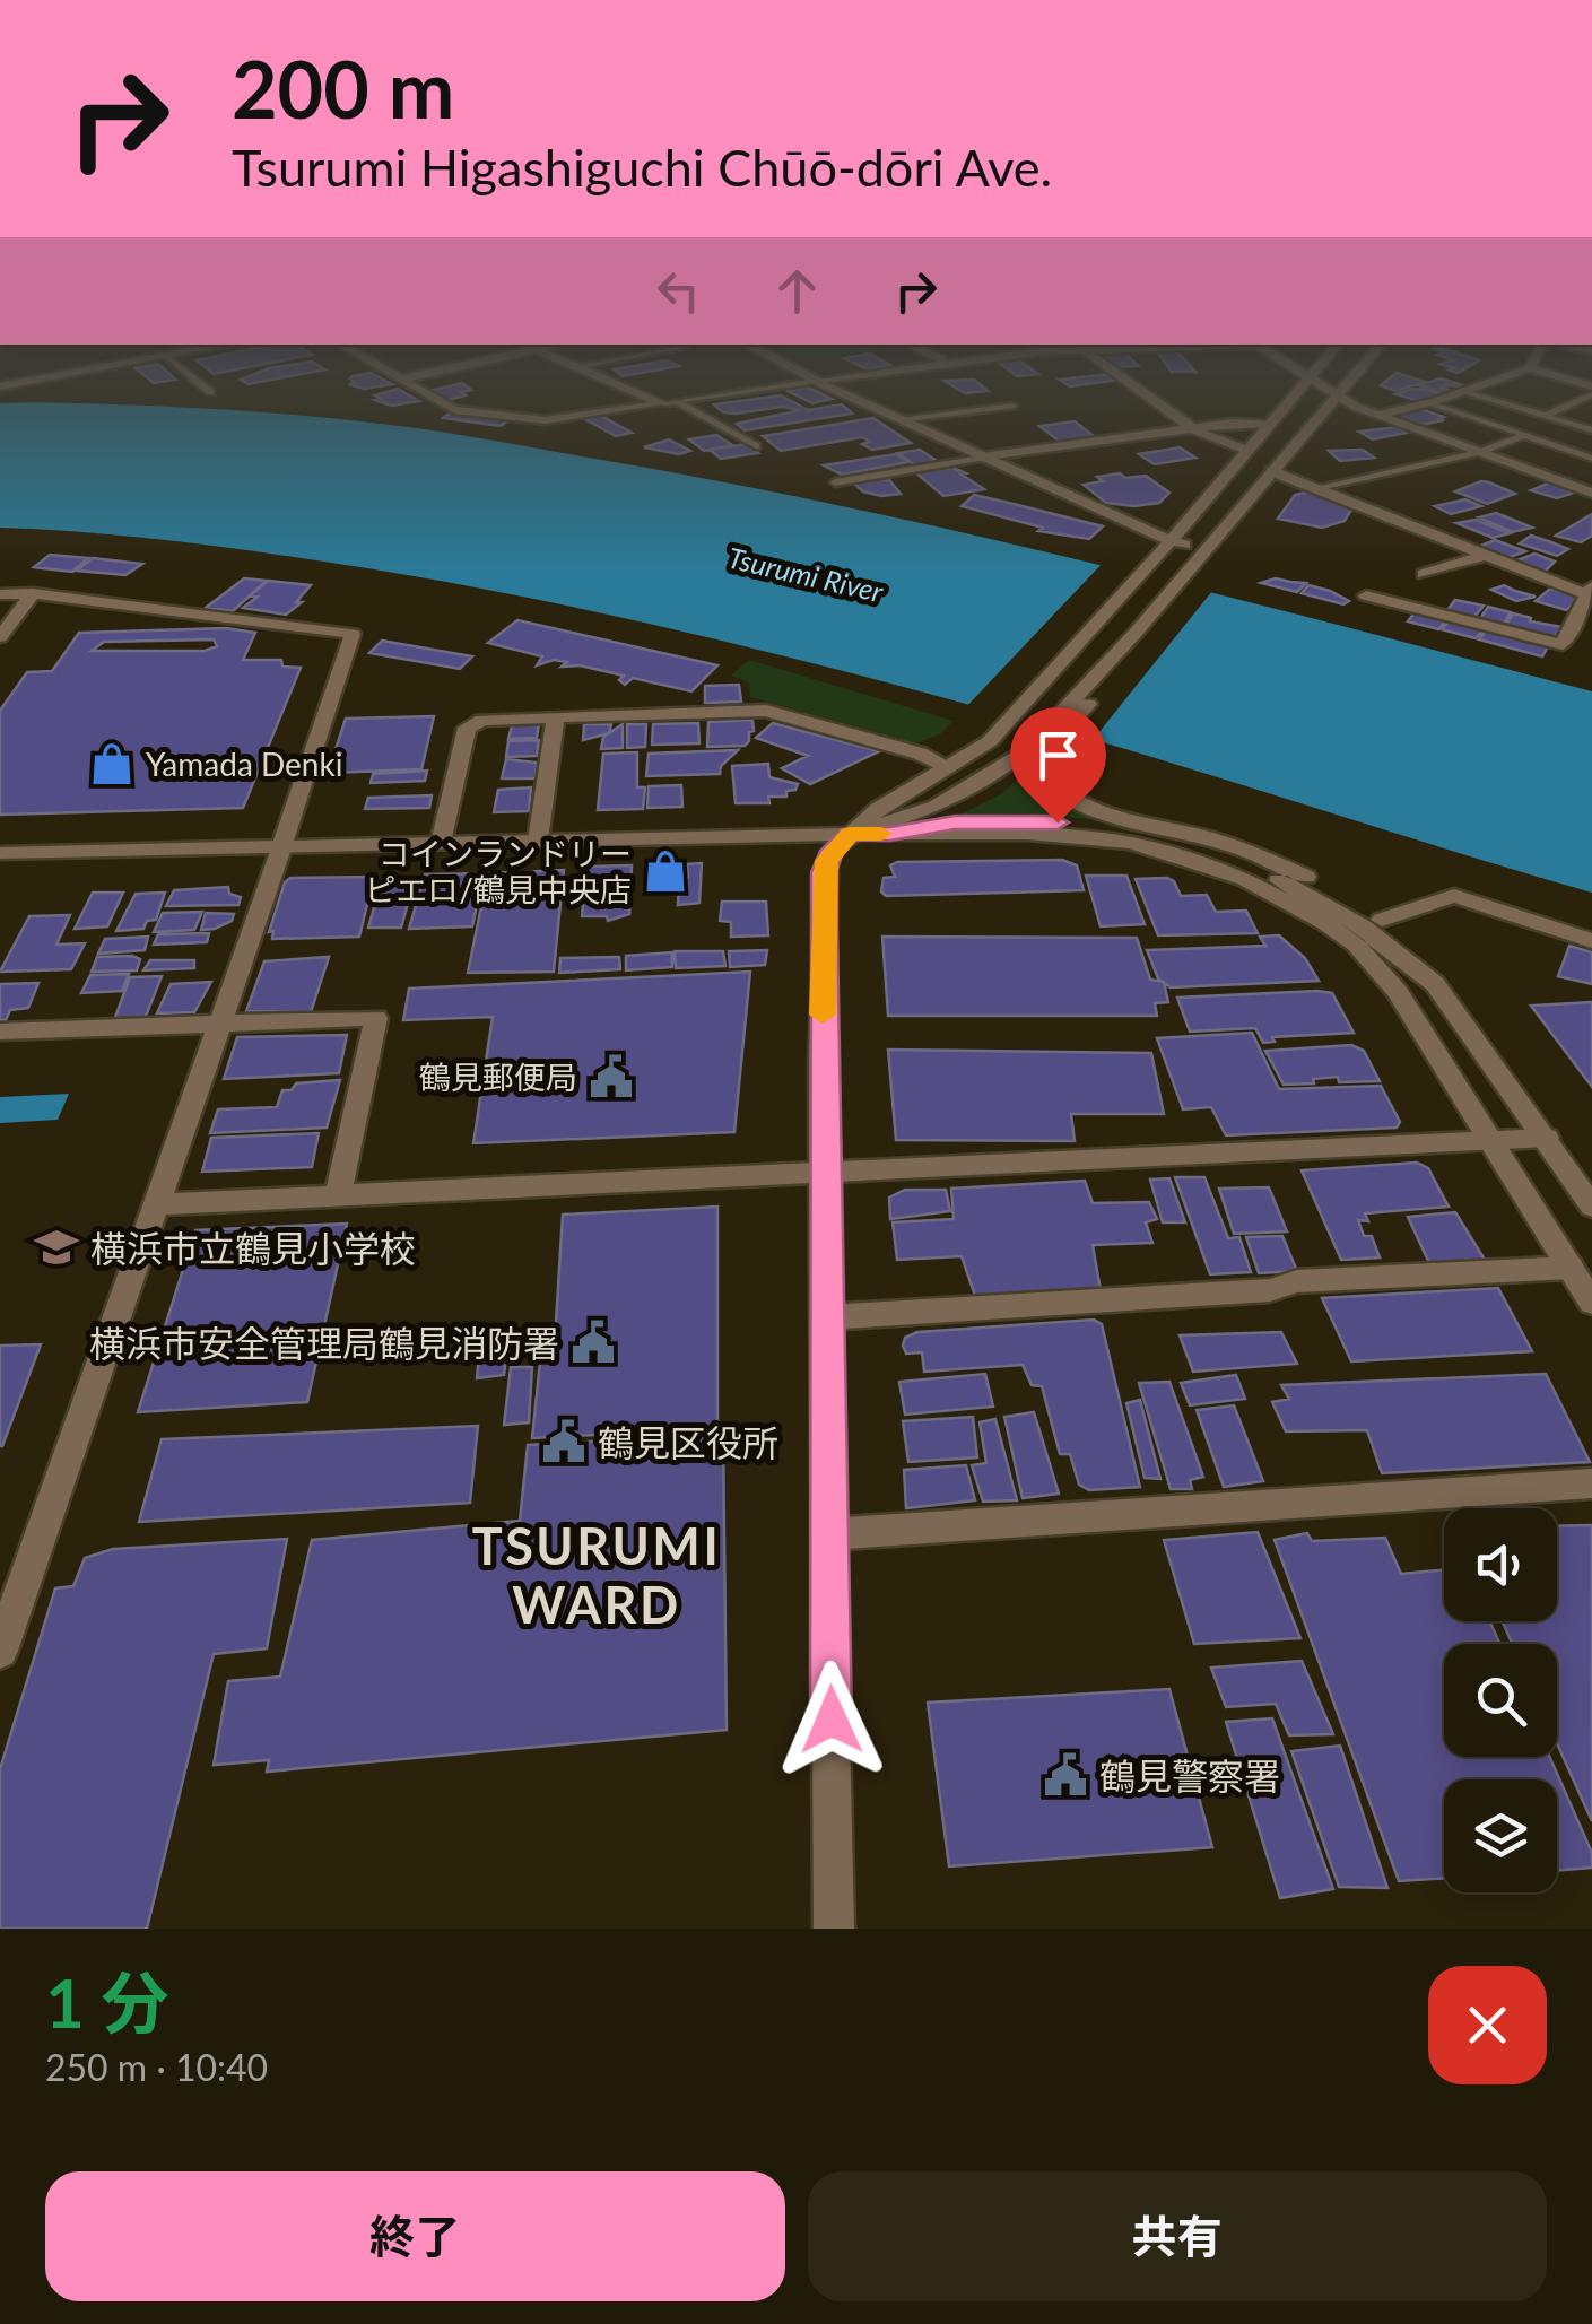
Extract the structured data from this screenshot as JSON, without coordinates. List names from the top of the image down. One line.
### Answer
{"districts":["TSURUMI WARD"],"water":["Tsurumi River"],"places":{"shop":["Yamada Denki","コインランドリー ピエロ/鶴見中央店"],"public building":["鶴見郵便局","横浜市安全管理局鶴見消防署","鶴見区役所","鶴見警察署"],"school or university":["横浜市立鶴見小学校"]},"page":{"turn":["200 m","Tsurumi Higashiguchi Chūō-dōri Ave."],"heading":["1 分","250 m · 10:40"],"buttons":["終了","共有"]}}
